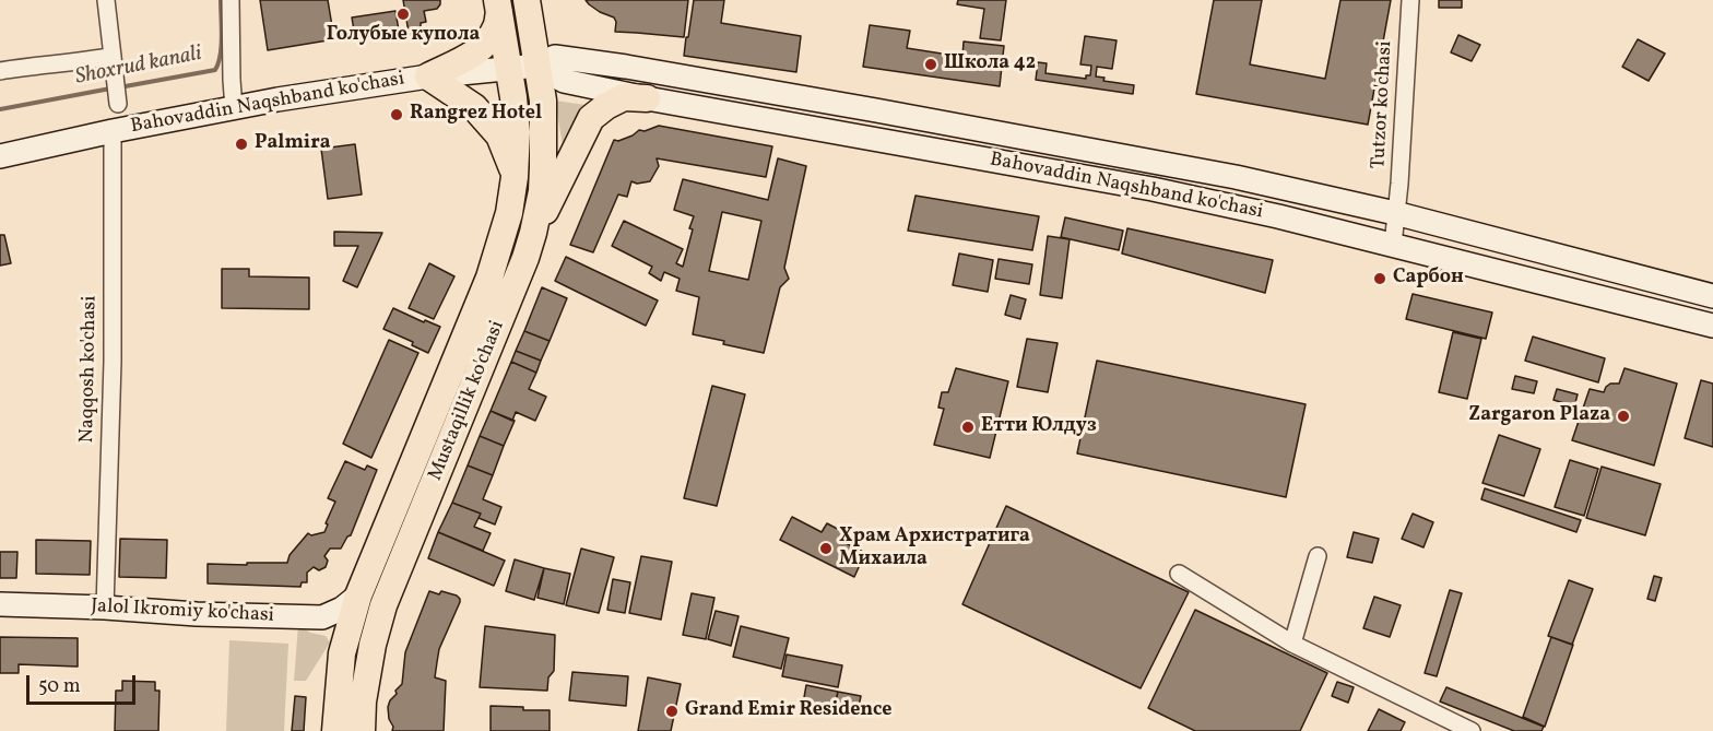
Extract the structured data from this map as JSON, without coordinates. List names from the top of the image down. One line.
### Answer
{"streets":{"main road":["Bahovaddin Naqshband ko'chasi","Mustaqillik ko'chasi","Jalol Ikromiy ko'chasi"],"street":["Tutzor ko'chasi","Naqqosh ko'chasi"]},"crossings":[["Bahovaddin Naqshband ko'chasi","Tutzor ko'chasi"],["Bahovaddin Naqshband ko'chasi","Naqqosh ko'chasi"],["Bahovaddin Naqshband ko'chasi","Mustaqillik ko'chasi"],["Naqqosh ko'chasi","Jalol Ikromiy ko'chasi"],["Mustaqillik ko'chasi","Jalol Ikromiy ko'chasi"]],"water":["Shoxrud kanali"],"places":["Голубые купола","Школа 42","Rangrez Hotel","Palmira","Сарбон","Zargaron Plaza","Етти Юлдуз","Храм Архистратига Михаила","Grand Emir Residence"],"scale_bar":"50 m"}
